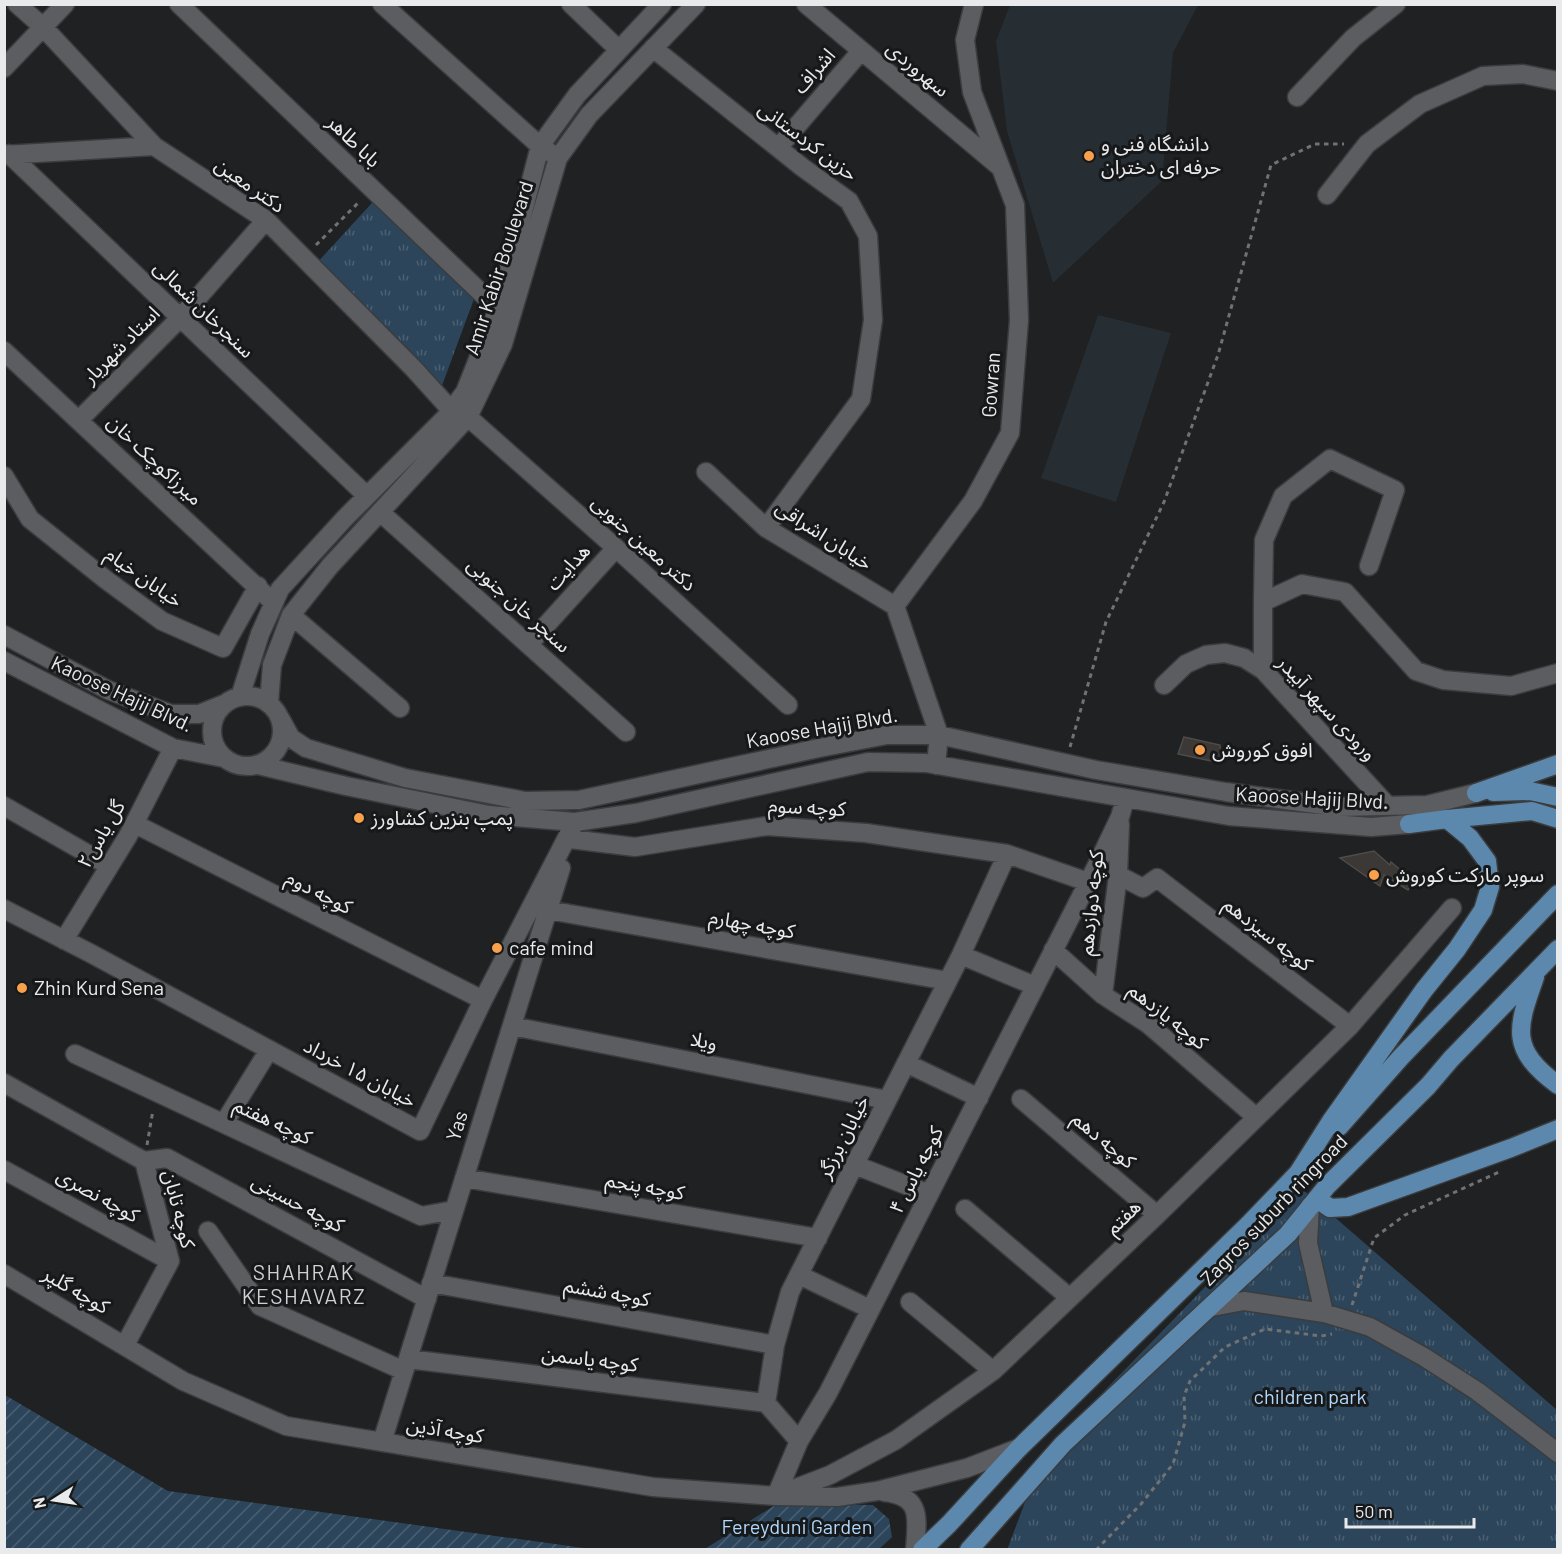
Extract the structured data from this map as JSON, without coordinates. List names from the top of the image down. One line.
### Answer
{"streets":{"main road":["Zagros suburb ringroad"],"street":["سهروردی","اشراف","بابا طاهر","حزین کردستانی","دکتر معین","Amir Kabir Boulevard","سنجرخان شمالی","استاد شهریار","Gowran","میرزاکوچک خان","خیابان اشراقی","دکتر معین جنوبی","هدایت","خیابان خیام","سنجر خان جنوبی","Kaoose Hajij Blvd.","ورودی سپهر آبیدر","کوچه سوم","گل یاس۲","کوچه دوم","کوچه دوازدهم","کوچه چهارم","کوچه سیزدهم","کوچه یازدهم","ویلا","خیابان ۱۵ خرداد","کوچه هفتم","Yas","خیابان برزگر","کوچه دهم","کوچه یاس ۴","کوچه پنجم","کوچه نصری","کوچه حسینی","کوچه تابان","هفتم","کوچه گلپر","کوچه ششم","کوچه یاسمن","کوچه آذین"]},"crossings":[["سهروردی","اشراف"],["سهروردی","Gowran"],["اشراف","حزین کردستانی"],["بابا طاهر","Amir Kabir Boulevard"],["حزین کردستانی","Amir Kabir Boulevard"],["حزین کردستانی","خیابان اشراقی"],["دکتر معین","Amir Kabir Boulevard"],["دکتر معین","استاد شهریار"],["Amir Kabir Boulevard","سنجرخان شمالی"],["Amir Kabir Boulevard","میرزاکوچک خان"],["Amir Kabir Boulevard","دکتر معین جنوبی"],["Amir Kabir Boulevard","سنجر خان جنوبی"],["Amir Kabir Boulevard","Kaoose Hajij Blvd."],["سنجرخان شمالی","استاد شهریار"],["استاد شهریار","میرزاکوچک خان"],["Gowran","خیابان اشراقی"],["میرزاکوچک خان","خیابان خیام"],["دکتر معین جنوبی","هدایت"],["هدایت","سنجر خان جنوبی"],["Kaoose Hajij Blvd.","ورودی سپهر آبیدر"],["Kaoose Hajij Blvd.","کوچه سوم"],["Kaoose Hajij Blvd.","گل یاس۲"],["Kaoose Hajij Blvd.","خیابان ۱۵ خرداد"],["Kaoose Hajij Blvd.","Yas"],["کوچه سوم","خیابان ۱۵ خرداد"],["کوچه سوم","Yas"],["کوچه سوم","خیابان برزگر"],["کوچه سوم","کوچه یاس ۴"],["گل یاس۲","کوچه دوم"],["گل یاس۲","خیابان ۱۵ خرداد"],["کوچه دوم","خیابان ۱۵ خرداد"],["کوچه دوازدهم","کوچه سیزدهم"],["کوچه دوازدهم","کوچه یازدهم"],["کوچه دوازدهم","کوچه یاس ۴"],["کوچه چهارم","Yas"],["کوچه چهارم","خیابان برزگر"],["کوچه سیزدهم","هفتم"],["کوچه یازدهم","کوچه یاس ۴"],["کوچه یازدهم","هفتم"],["ویلا","Yas"],["ویلا","خیابان برزگر"],["خیابان ۱۵ خرداد","Yas"],["کوچه هفتم","Yas"],["Yas","کوچه پنجم"],["Yas","کوچه حسینی"],["Yas","کوچه ششم"],["Yas","کوچه یاسمن"],["Yas","کوچه آذین"],["خیابان برزگر","کوچه پنجم"],["خیابان برزگر","کوچه ششم"],["خیابان برزگر","کوچه یاسمن"],["کوچه دهم","هفتم"],["کوچه یاس ۴","هفتم"],["کوچه یاس ۴","کوچه آذین"],["کوچه نصری","کوچه تابان"],["کوچه حسینی","کوچه تابان"],["کوچه حسینی","کوچه ششم"],["کوچه تابان","کوچه گلپر"],["کوچه تابان","کوچه آذین"],["هفتم","کوچه آذین"],["کوچه گلپر","کوچه آذین"]],"districts":["SHAHRAK KESHAVARZ"],"parks":["children park","Fereyduni Garden"],"places":["دانشگاه فنی و حرفه ای دختران","افوق کوروش","پمپ بنزین کشاورز","سوپر مارکت کوروش","cafe mind","Zhin Kurd Sena"],"scale_bar":"50 m","north":"left"}
